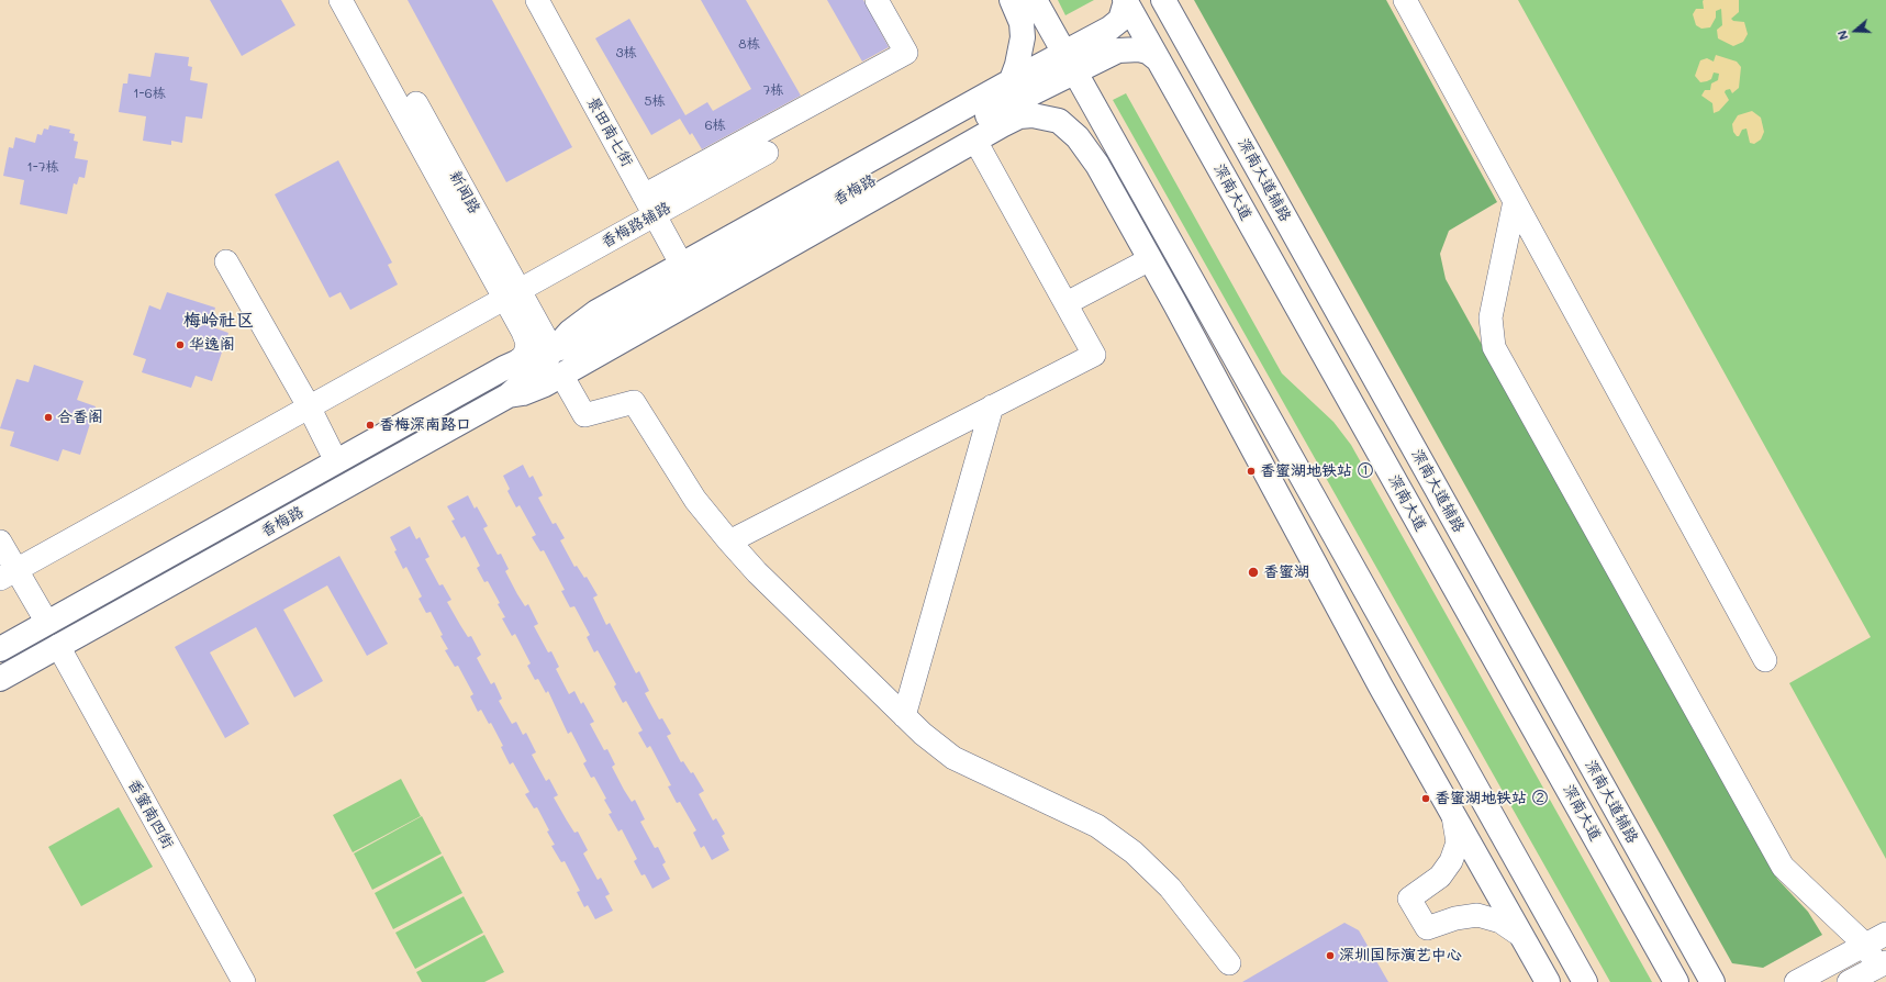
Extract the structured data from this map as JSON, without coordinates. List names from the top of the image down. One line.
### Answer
{"streets":{"main road":["深南大道辅路","香梅路","深南大道"],"street":["景田南七街","新闻路","香梅路辅路","香蜜南四街"]},"crossings":[["景田南七街","香梅路"],["景田南七街","香梅路辅路"],["香梅路","新闻路"],["香梅路","深南大道"],["香梅路","香蜜南四街"],["新闻路","香梅路辅路"]],"districts":["梅岭社区"],"places":["华逸阁","合香阁","香梅深南路口","香蜜湖地铁站 ①","香蜜湖","香蜜湖地铁站 ②","深圳国际演艺中心"],"house_numbers":["8栋","3栋","7栋","1-6栋","5栋","6栋","1-7栋"],"north":"left"}
